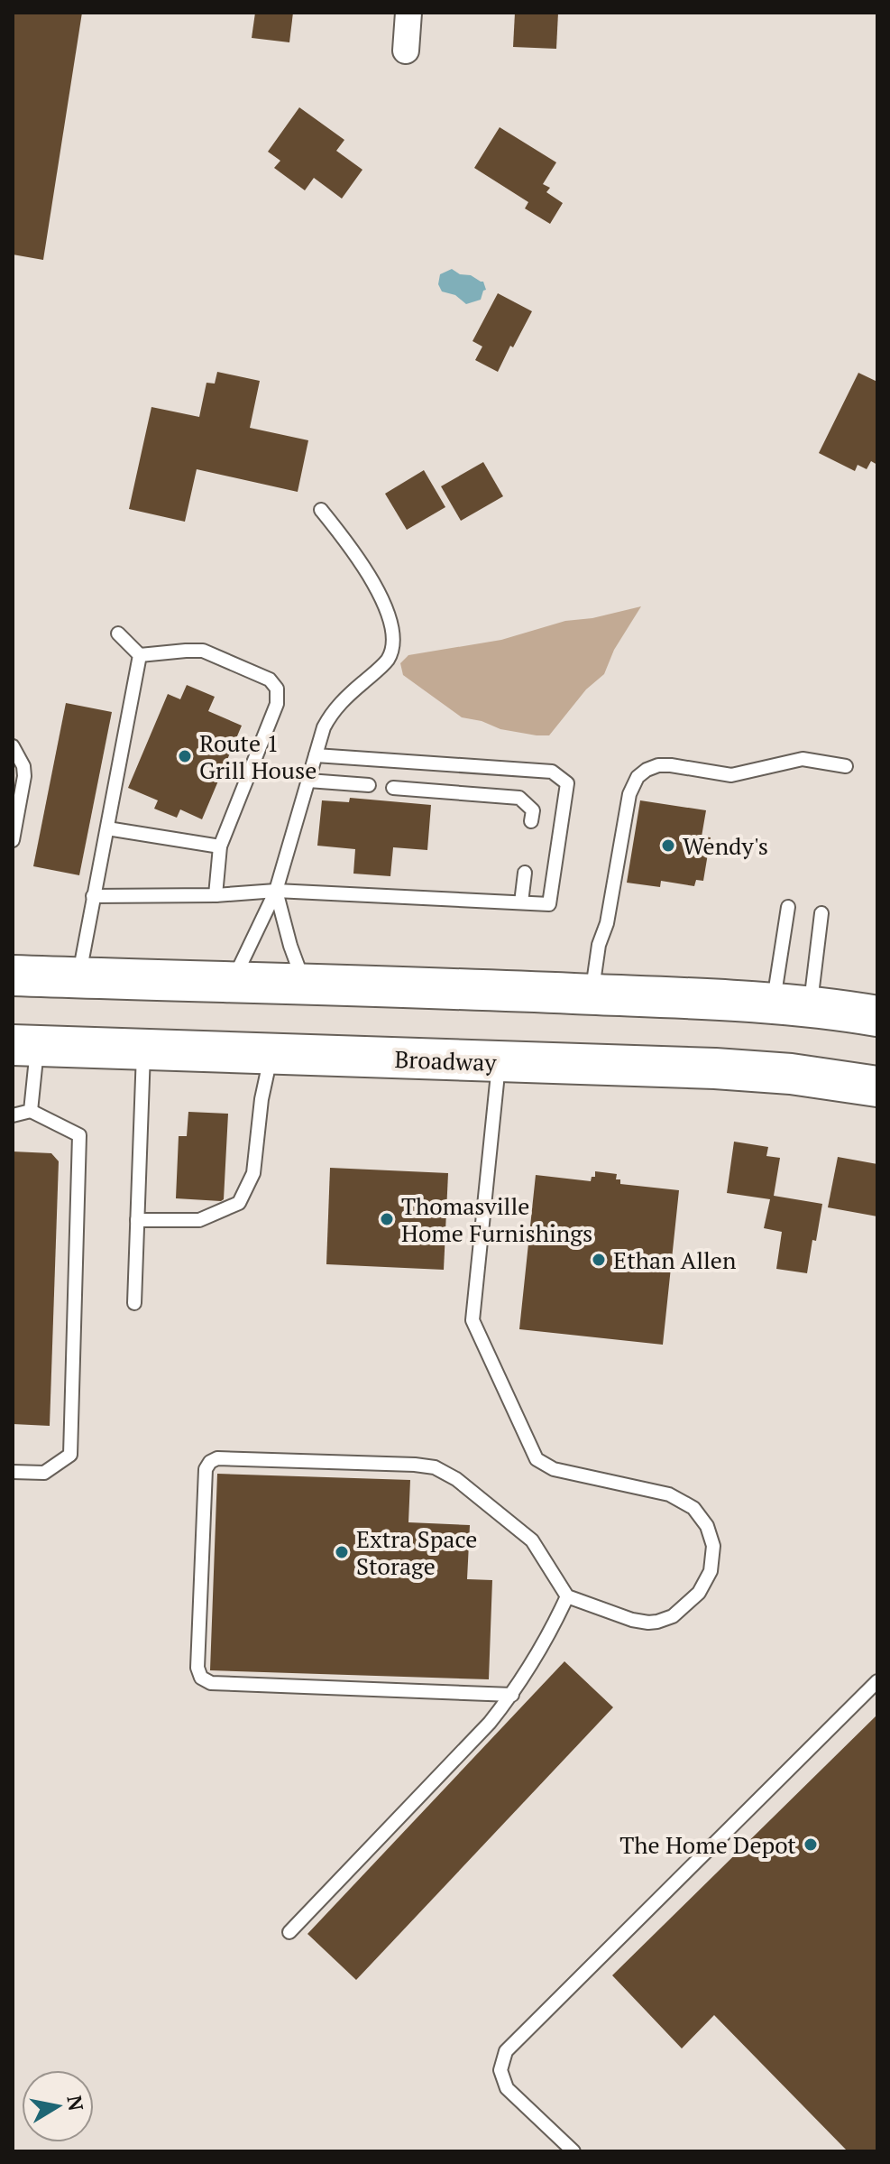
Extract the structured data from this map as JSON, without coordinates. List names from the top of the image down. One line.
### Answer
{"streets":{"highway":["Broadway"]},"places":["Route 1 Grill House","Wendy's","Thomasville Home Furnishings","Ethan Allen","Extra Space Storage","The Home Depot"],"north":"right"}
